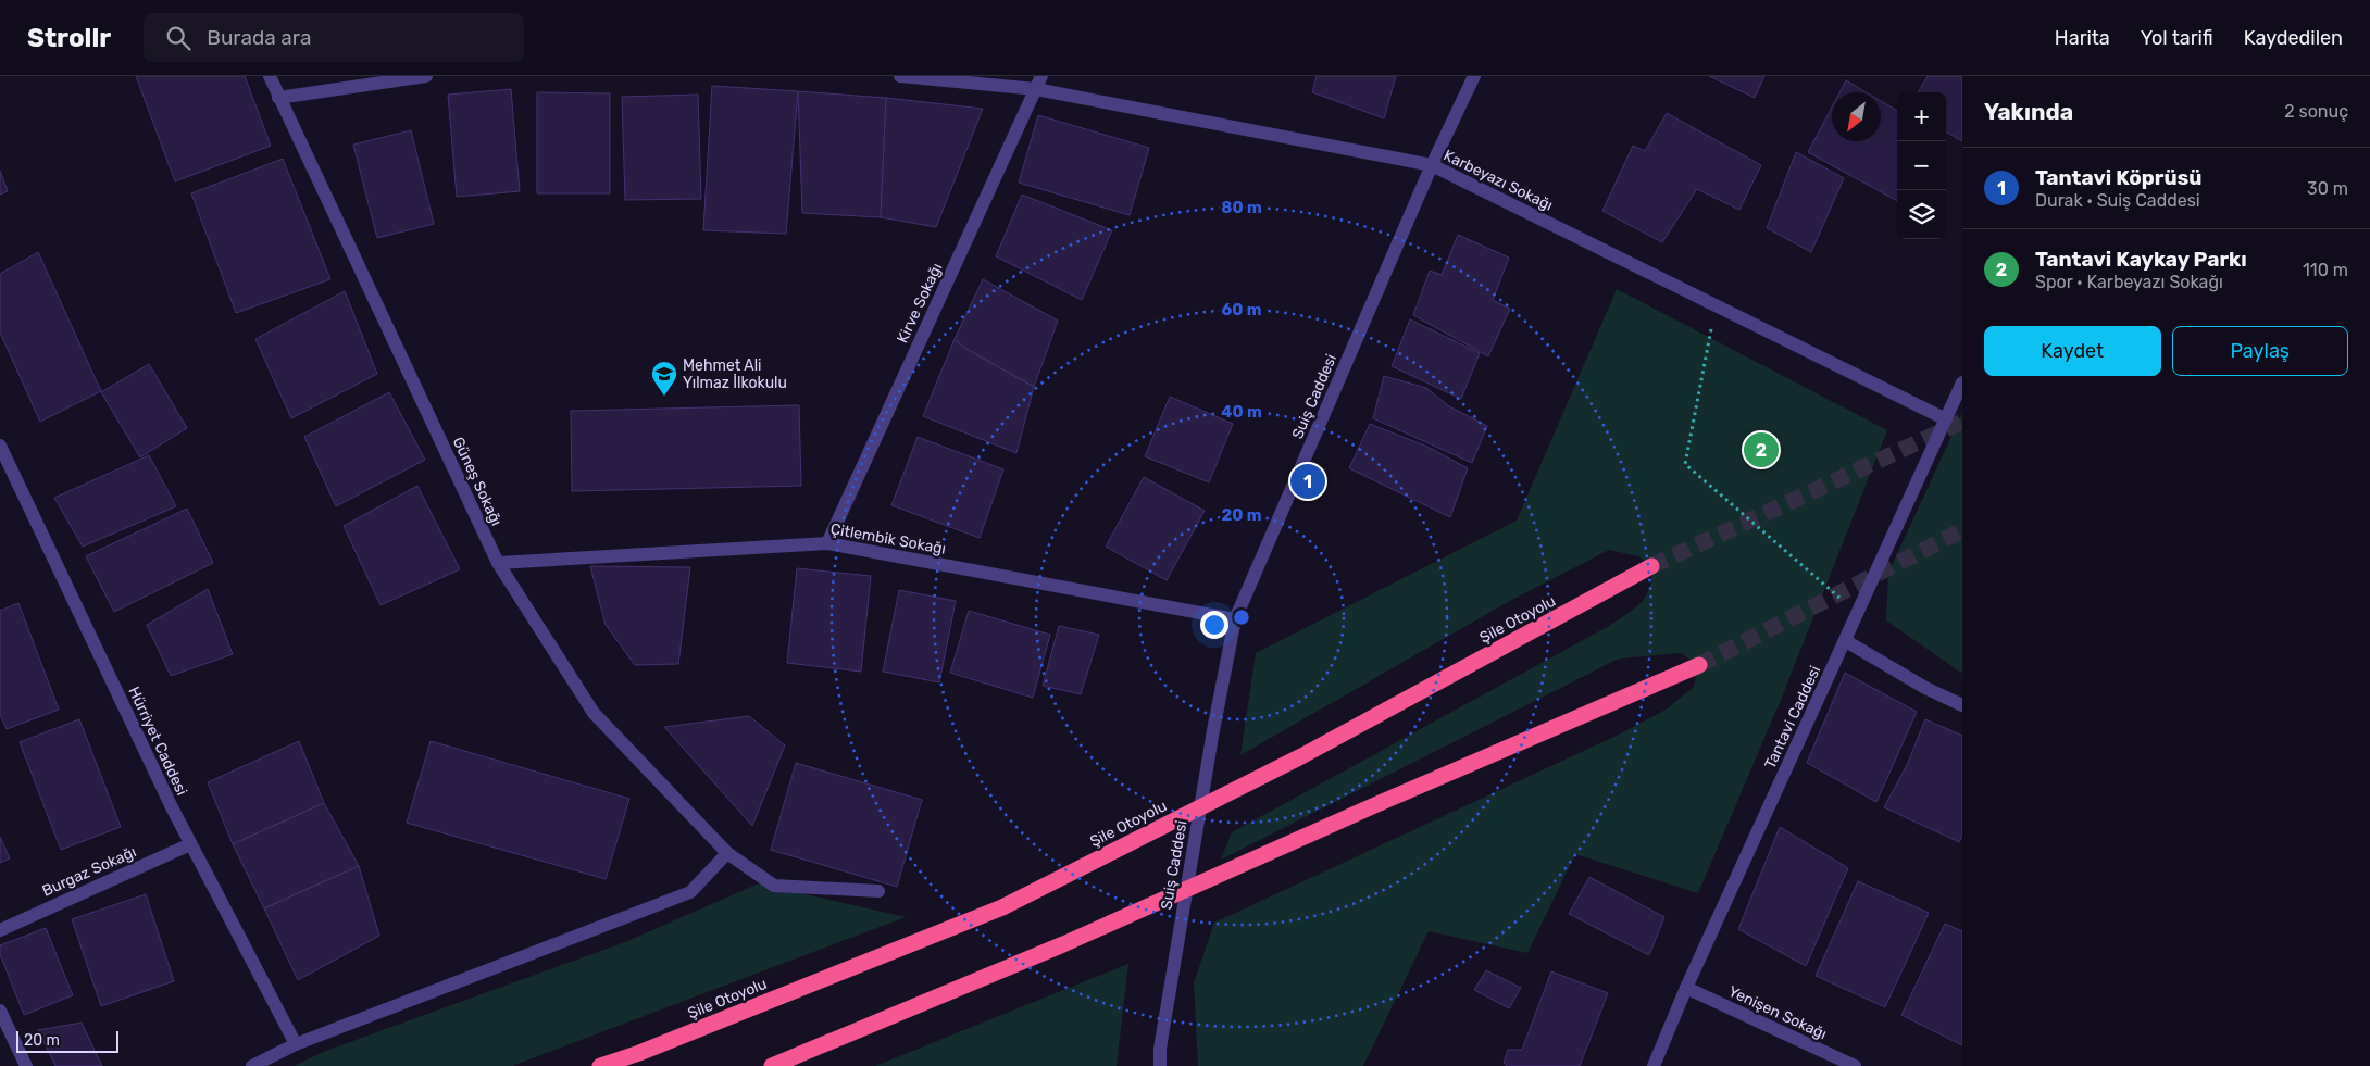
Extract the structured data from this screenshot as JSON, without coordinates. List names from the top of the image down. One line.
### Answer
{"streets":{"highway":["Şile Otoyolu"],"street":["Karbeyazı Sokağı","Kirve Sokağı","Suiş Caddesi","Güneş Sokağı","Çitlembik Sokağı","Tantavi Caddesi","Hürriyet Caddesi","Burgaz Sokağı","Yenişen Sokağı"]},"crossings":[["Karbeyazı Sokağı","Kirve Sokağı"],["Karbeyazı Sokağı","Suiş Caddesi"],["Karbeyazı Sokağı","Tantavi Caddesi"],["Kirve Sokağı","Çitlembik Sokağı"],["Suiş Caddesi","Çitlembik Sokağı"],["Güneş Sokağı","Çitlembik Sokağı"],["Tantavi Caddesi","Yenişen Sokağı"],["Hürriyet Caddesi","Burgaz Sokağı"]],"places":{"school or university":["Mehmet Ali Yılmaz İlkokulu"]},"scale_bar":"20 m","north":"bottom left","page":{"header":"Strollr","search":"Burada ara","nav":["Harita","Yol tarifi","Kaydedilen"],"heading":["Yakında","2 sonuç"],"map_buttons":["+","−"],"list":[{"mark":"1","name":"Tantavi Köprüsü","note":"Durak · Suiş Caddesi","value":"30 m"},{"mark":"2","name":"Tantavi Kaykay Parkı","note":"Spor · Karbeyazı Sokağı","value":"110 m"}],"buttons":["Kaydet","Paylaş"],"pins":["2","1"],"scale":"20 m"},"rings":["80 m","60 m","40 m","20 m"]}
